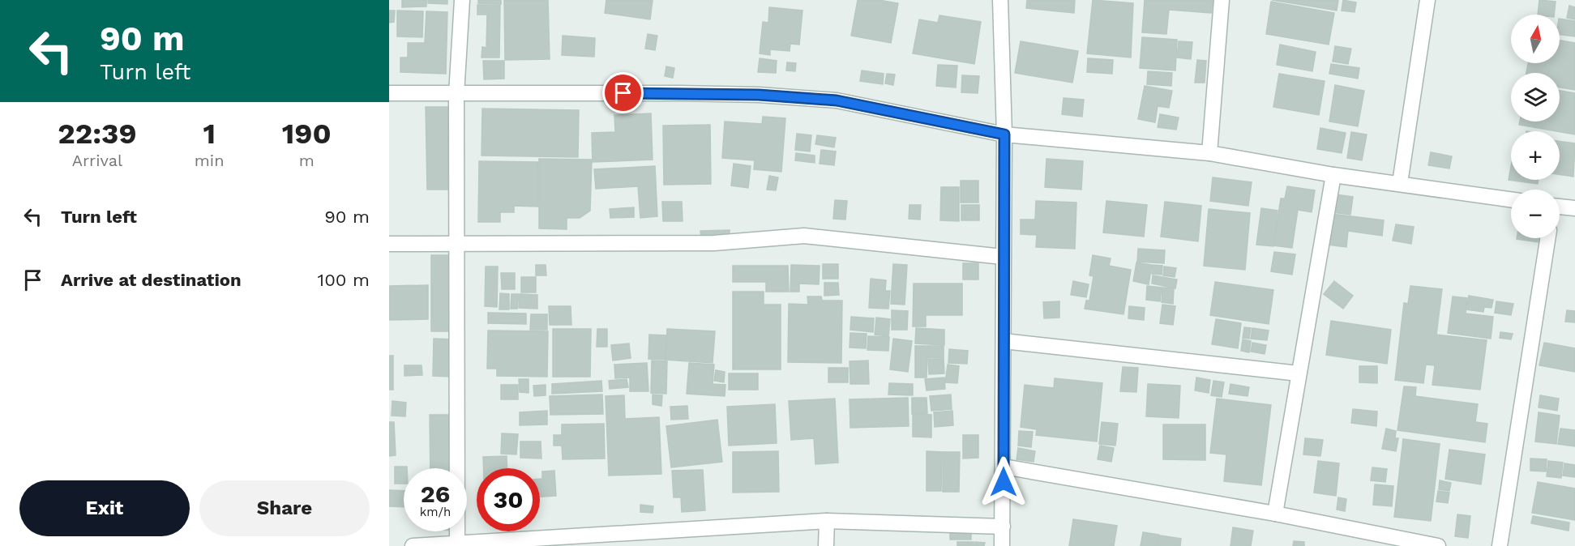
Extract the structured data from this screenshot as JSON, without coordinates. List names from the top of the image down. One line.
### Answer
{"north":"top","page":{"turn":["90 m","Turn left"],"map_buttons":["+","−"],"eta":["22:39","Arrival","1","min","190","m"],"list":[{"name":"Turn left","value":"90 m"},{"name":"Arrive at destination","value":"100 m"}],"speed":"26 km/h","limit":"30","buttons":["Exit","Share"]}}
